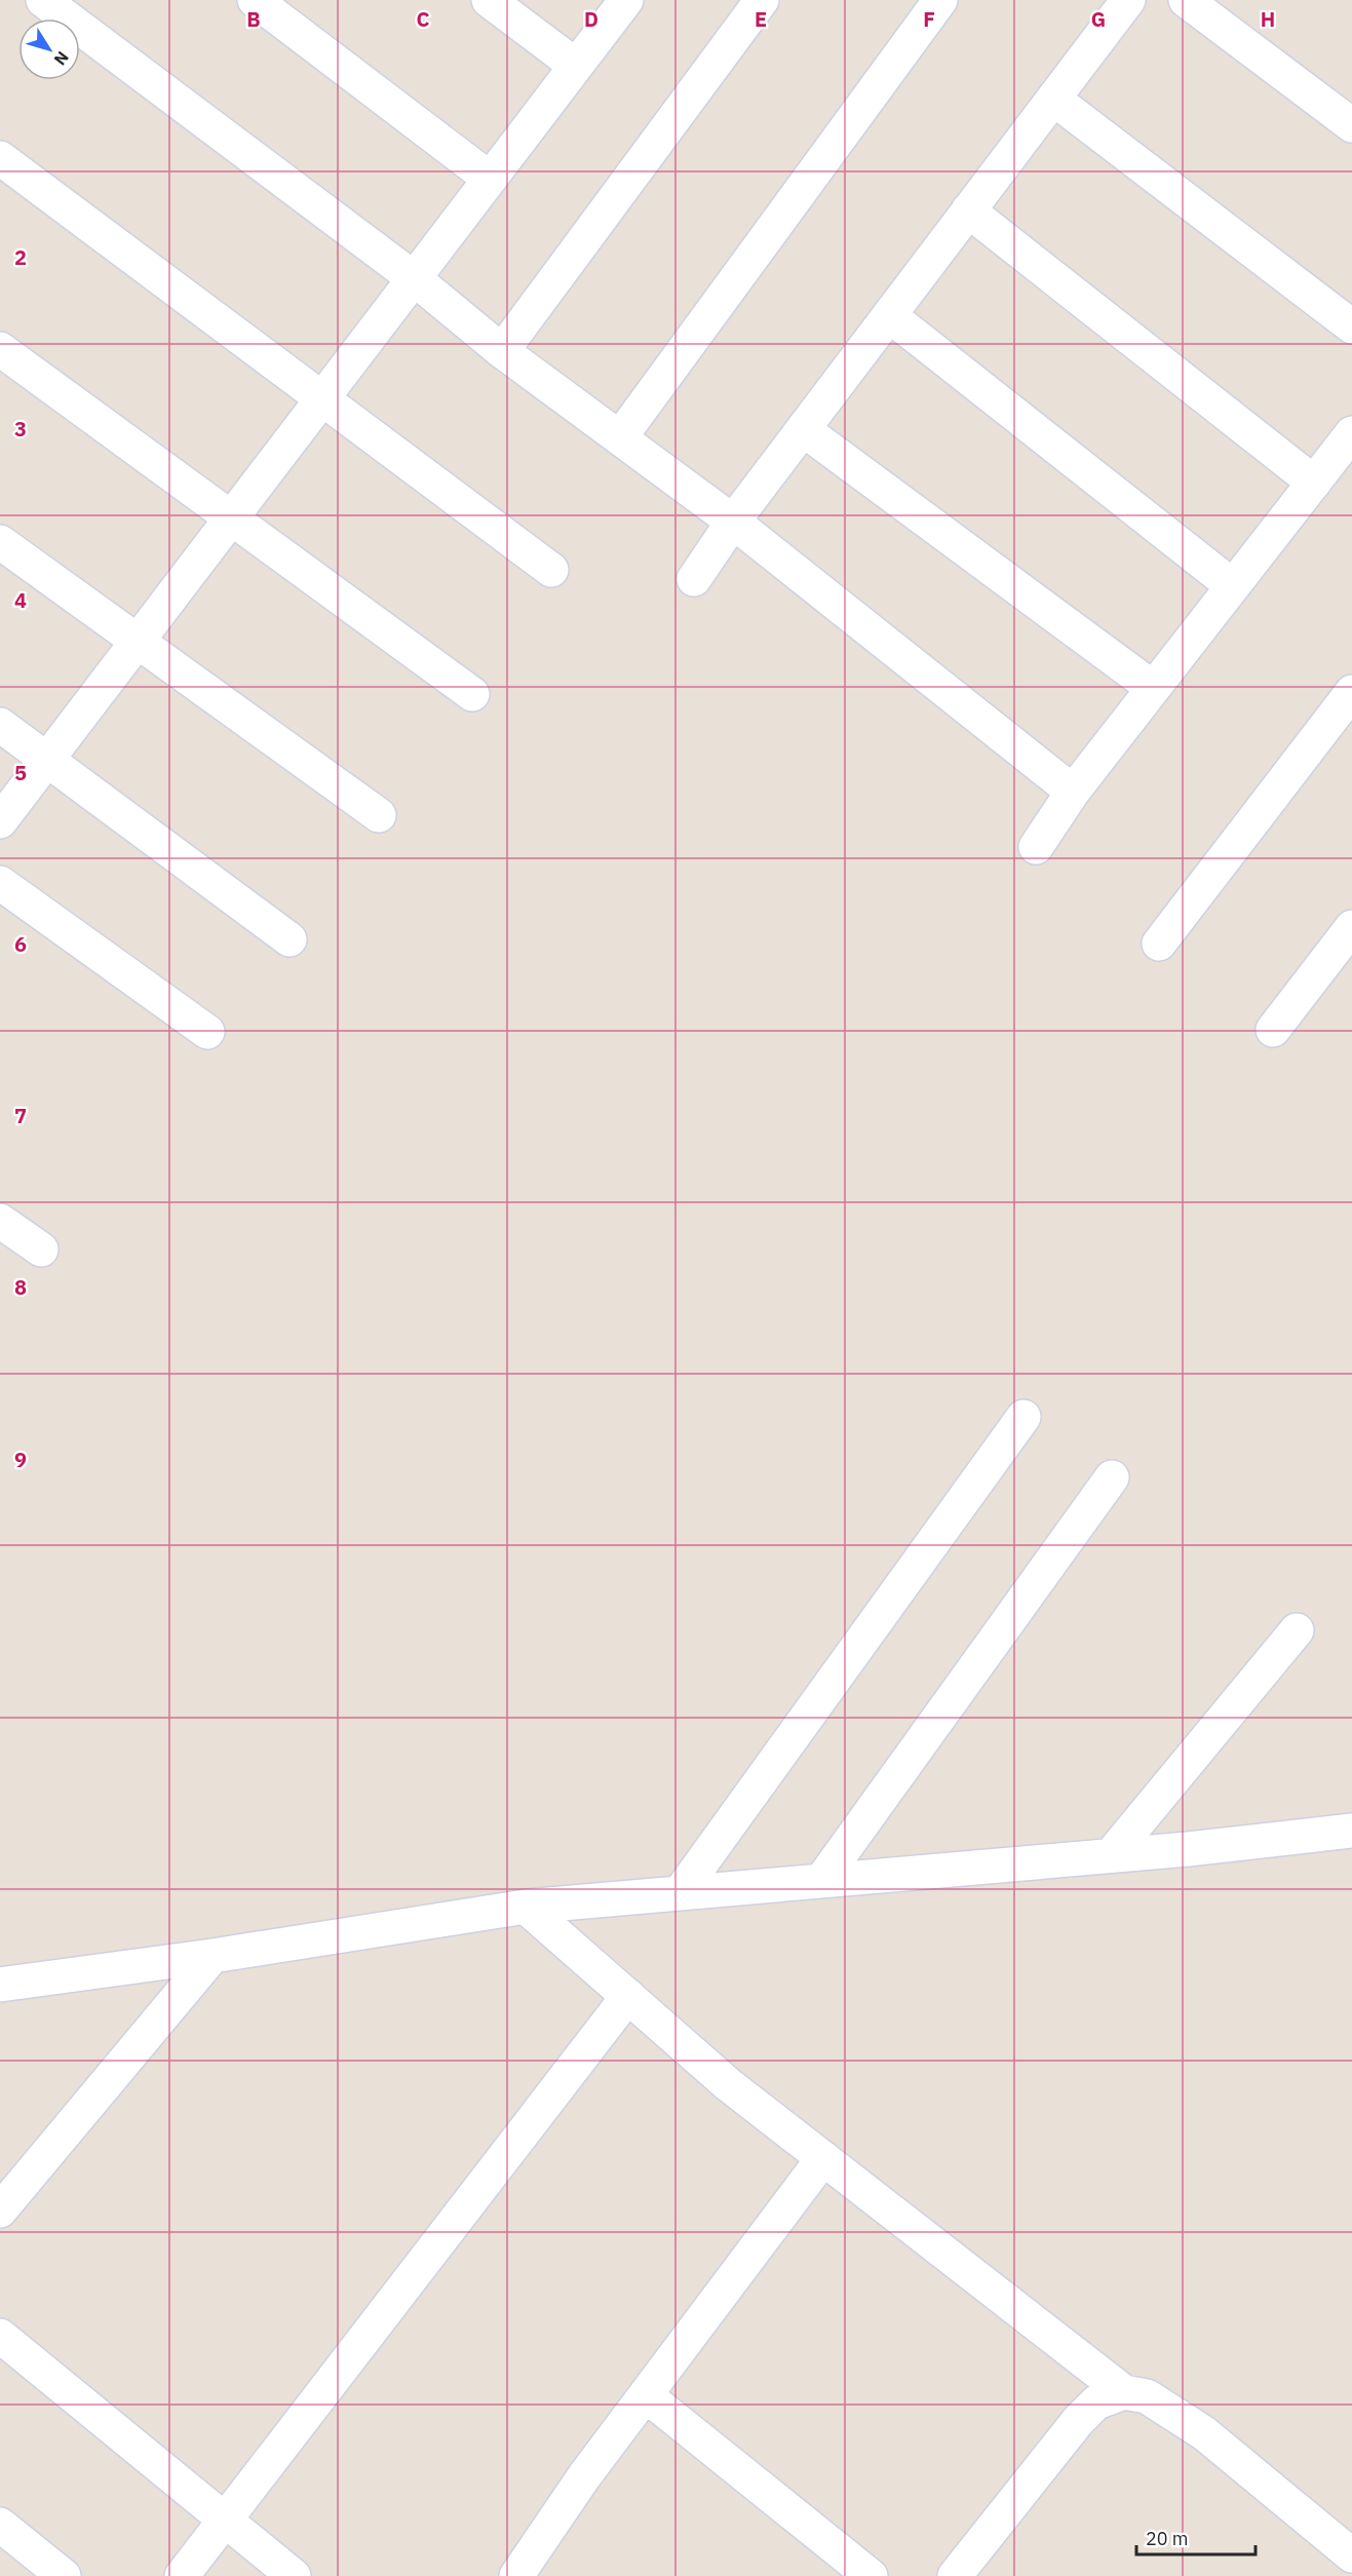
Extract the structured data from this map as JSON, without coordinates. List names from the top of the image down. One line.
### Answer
{"scale_bar":"20 m","north":"bottom right","grid":{"columns":["B","C","D","E","F","G","H"],"rows":["2","3","4","5","6","7","8","9"]}}
